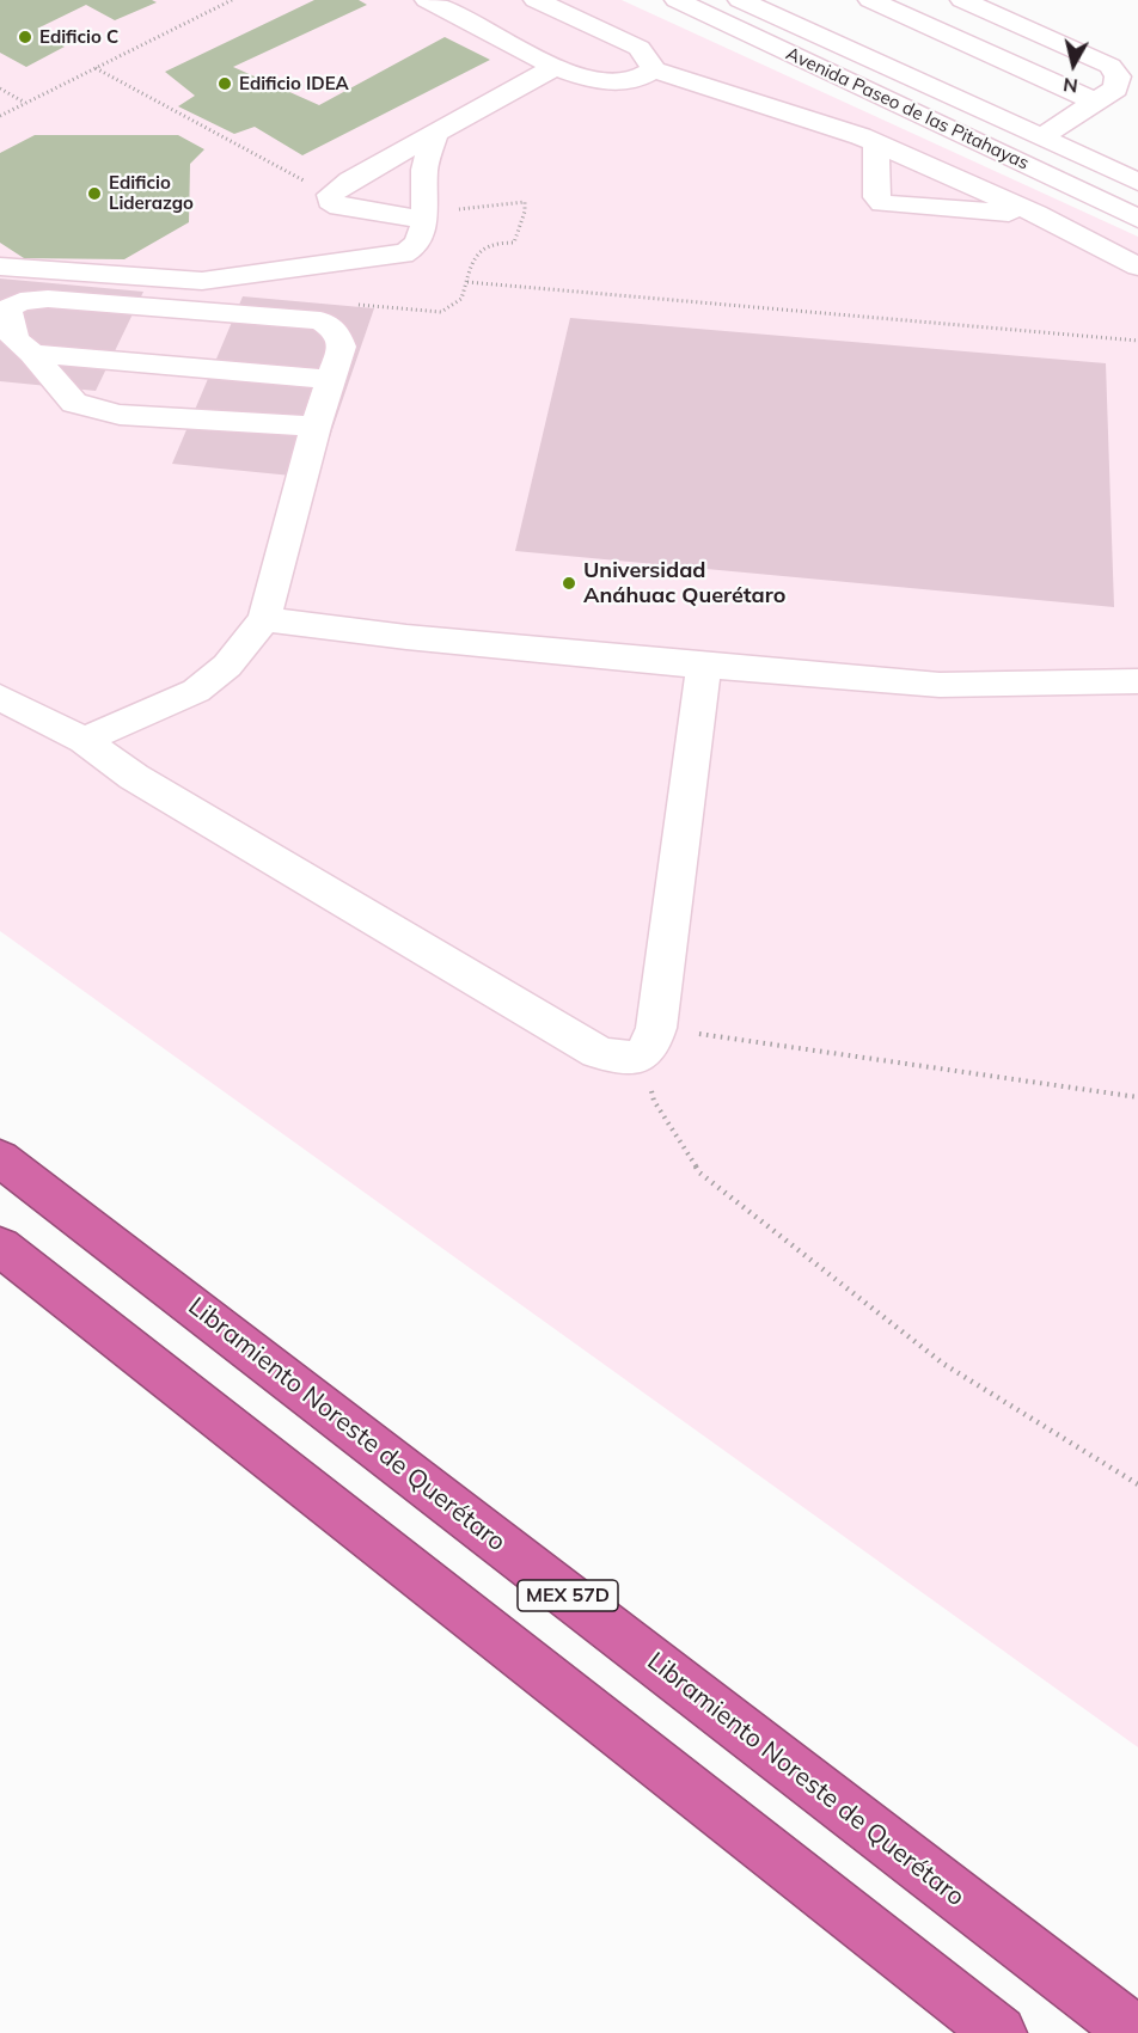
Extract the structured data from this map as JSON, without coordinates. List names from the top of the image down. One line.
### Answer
{"streets":{"highway":["Libramiento Noreste de Querétaro","MEX 57D"],"street":["Avenida Paseo de las Pitahayas"]},"places":["Edificio C","Edificio IDEA","Edificio Liderazgo","Universidad Anáhuac Querétaro"],"north":"bottom"}
